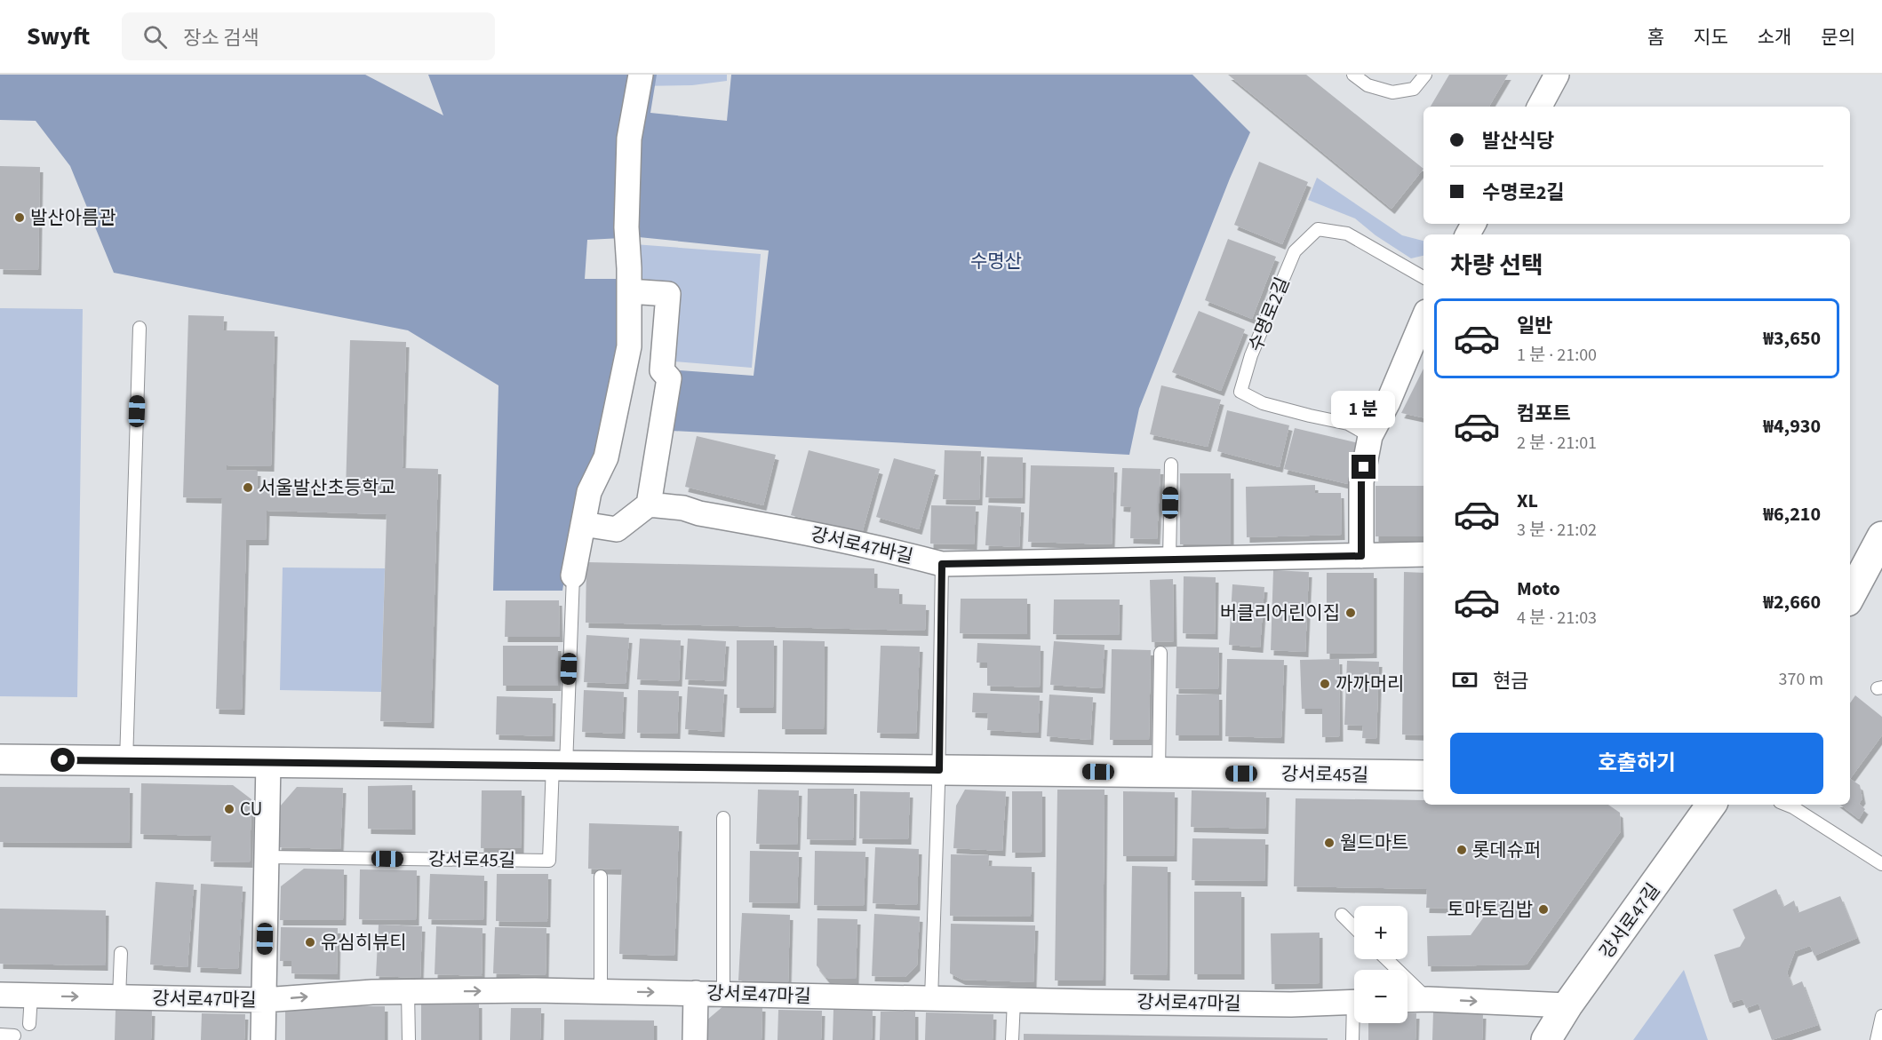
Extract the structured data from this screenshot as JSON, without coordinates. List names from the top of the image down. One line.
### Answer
{"streets":{"street":["강서로47바길","강서로45길","강서로47길","강서로47마길"],"lane":["수명로2길"]},"one_way":["강서로47마길"],"parks":["수명산"],"places":["발산아름관","서울발산초등학교","버클리어린이집","까까머리","CU","월드마트","롯데슈퍼","토마토김밥","유심히뷰티"],"page":{"header":"Swyft","search":"장소 검색","nav":["홈","지도","소개","문의"],"banner":["발산식당","수명로2길"],"heading":"차량 선택","list":[{"name":"일반","note":"1 분 · 21:00","value":"₩3,650"},{"name":"컴포트","note":"2 분 · 21:01","value":"₩4,930"},{"name":"XL","note":"3 분 · 21:02","value":"₩6,210"},{"name":"Moto","note":"4 분 · 21:03","value":"₩2,660"}],"bubble":"1 분","pay":["현금","370 m"],"buttons":"호출하기","map_buttons":["+","−"]}}
